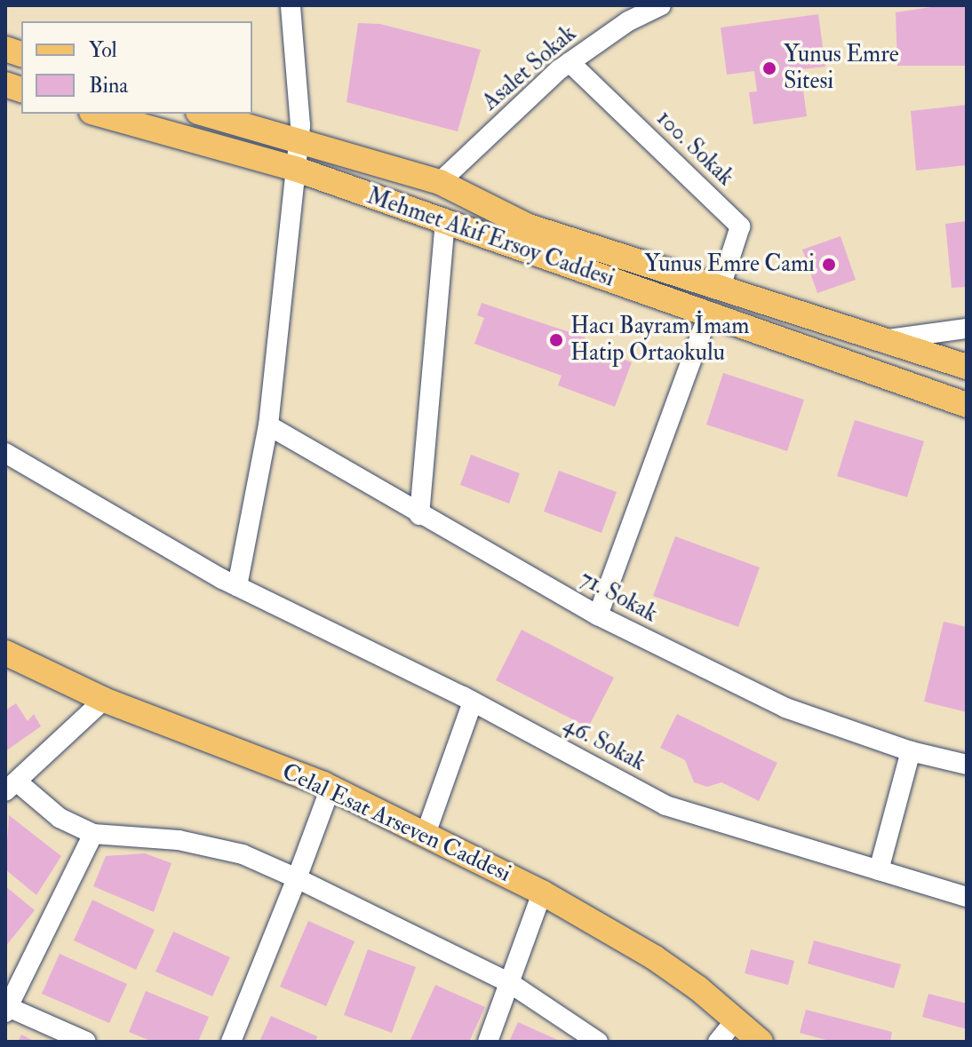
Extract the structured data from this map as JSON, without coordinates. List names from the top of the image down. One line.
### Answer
{"streets":{"main road":["Mehmet Akif Ersoy Caddesi","Celal Esat Arseven Caddesi"],"street":["Asalet Sokak","100. Sokak","71. Sokak","46. Sokak"]},"crossings":[["Asalet Sokak","100. Sokak"],["Asalet Sokak","Mehmet Akif Ersoy Caddesi"],["100. Sokak","Mehmet Akif Ersoy Caddesi"]],"places":["Yunus Emre Sitesi","Yunus Emre Cami","Hacı Bayram İmam Hatip Ortaokulu"],"legend":["Yol","Bina"]}
